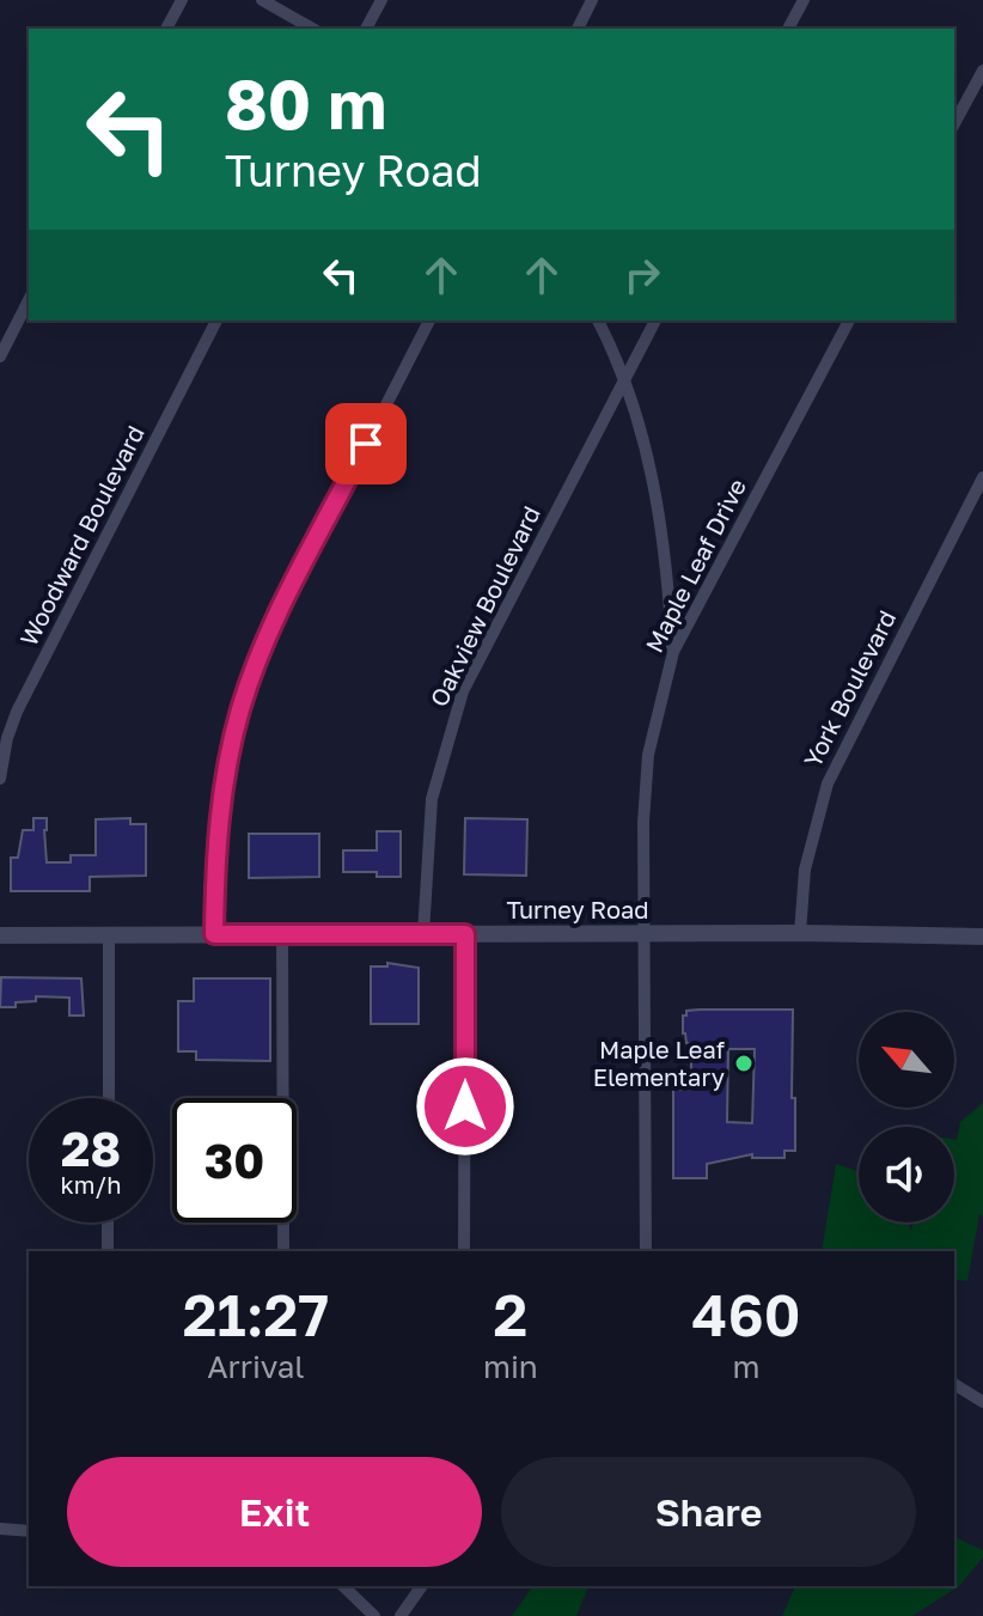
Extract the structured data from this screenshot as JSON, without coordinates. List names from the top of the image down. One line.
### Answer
{"streets":{"main road":["Turney Road"],"street":["Woodward Boulevard","Maple Leaf Drive","Oakview Boulevard","York Boulevard"]},"crossings":[["Maple Leaf Drive","Turney Road"],["Oakview Boulevard","Turney Road"],["York Boulevard","Turney Road"]],"places":["Maple Leaf Elementary"],"north":"top left","page":{"turn":["80 m","Turney Road"],"speed":"28 km/h","limit":"30","eta":["21:27","Arrival","2","min","460","m"],"buttons":["Exit","Share"]}}
